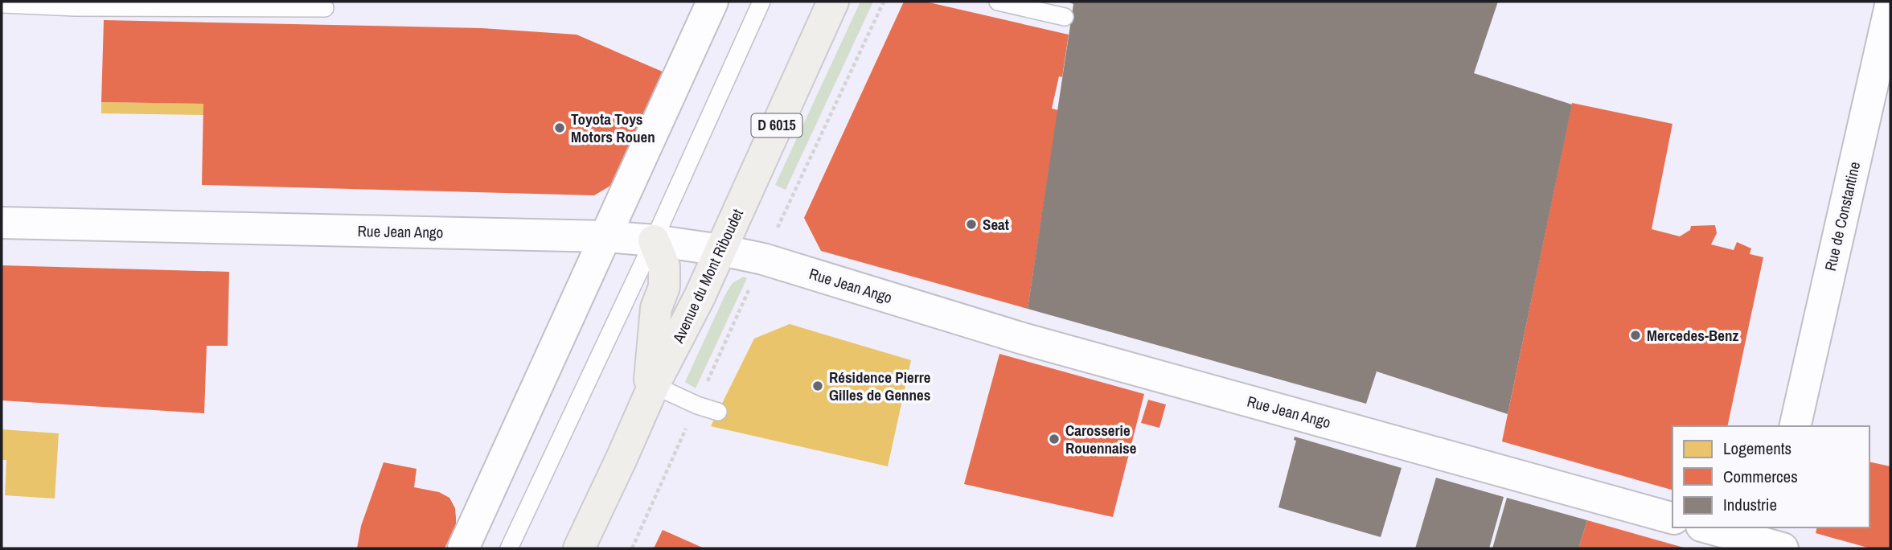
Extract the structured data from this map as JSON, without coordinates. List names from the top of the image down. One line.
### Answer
{"streets":{"main road":["D 6015","Avenue du Mont Riboudet"],"street":["Rue de Constantine","Rue Jean Ango"]},"crossings":[["D 6015","Rue Jean Ango"],["D 6015","Avenue du Mont Riboudet"],["Rue Jean Ango","Avenue du Mont Riboudet"]],"places":["Toyota Toys Motors Rouen","Seat","Mercedes-Benz","Résidence Pierre Gilles de Gennes","Carosserie Rouennaise"],"legend":["Logements","Commerces","Industrie"]}
